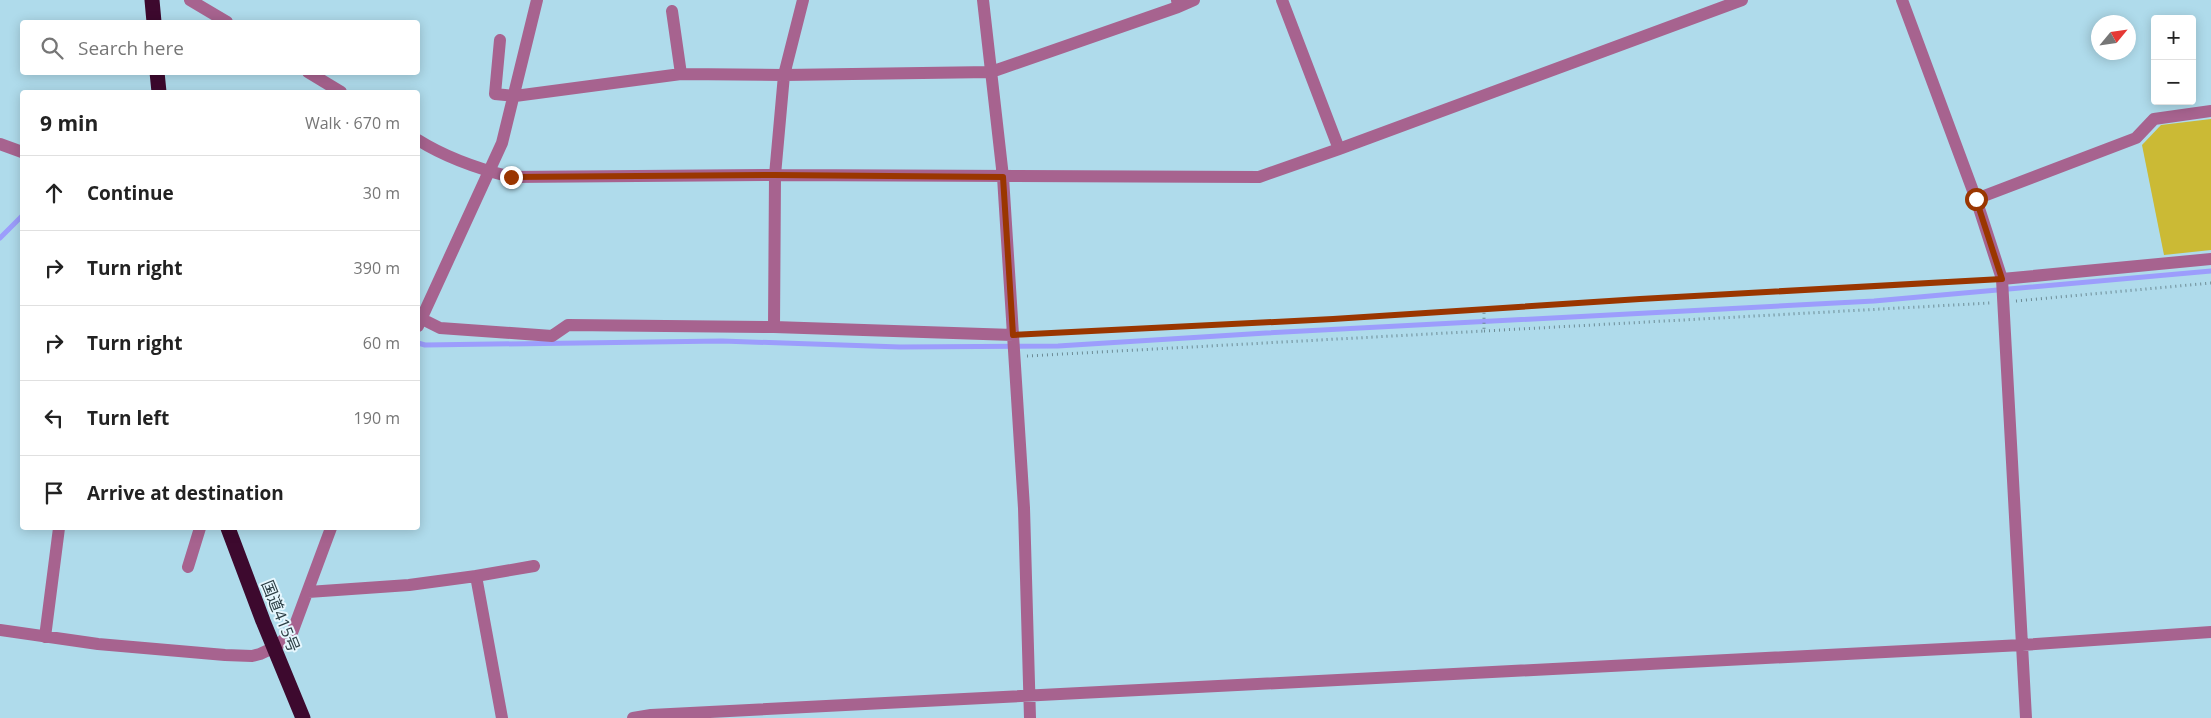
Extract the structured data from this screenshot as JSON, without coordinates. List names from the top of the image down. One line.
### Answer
{"streets":{"highway":["国道415号"]},"north":"top right","page":{"map_buttons":["+","−"],"search":"Search here","heading":["9 min","Walk · 670 m"],"list":[["Continue","30 m"],["Turn right","390 m"],["Turn right","60 m"],["Turn left","190 m"],"Arrive at destination"]}}
